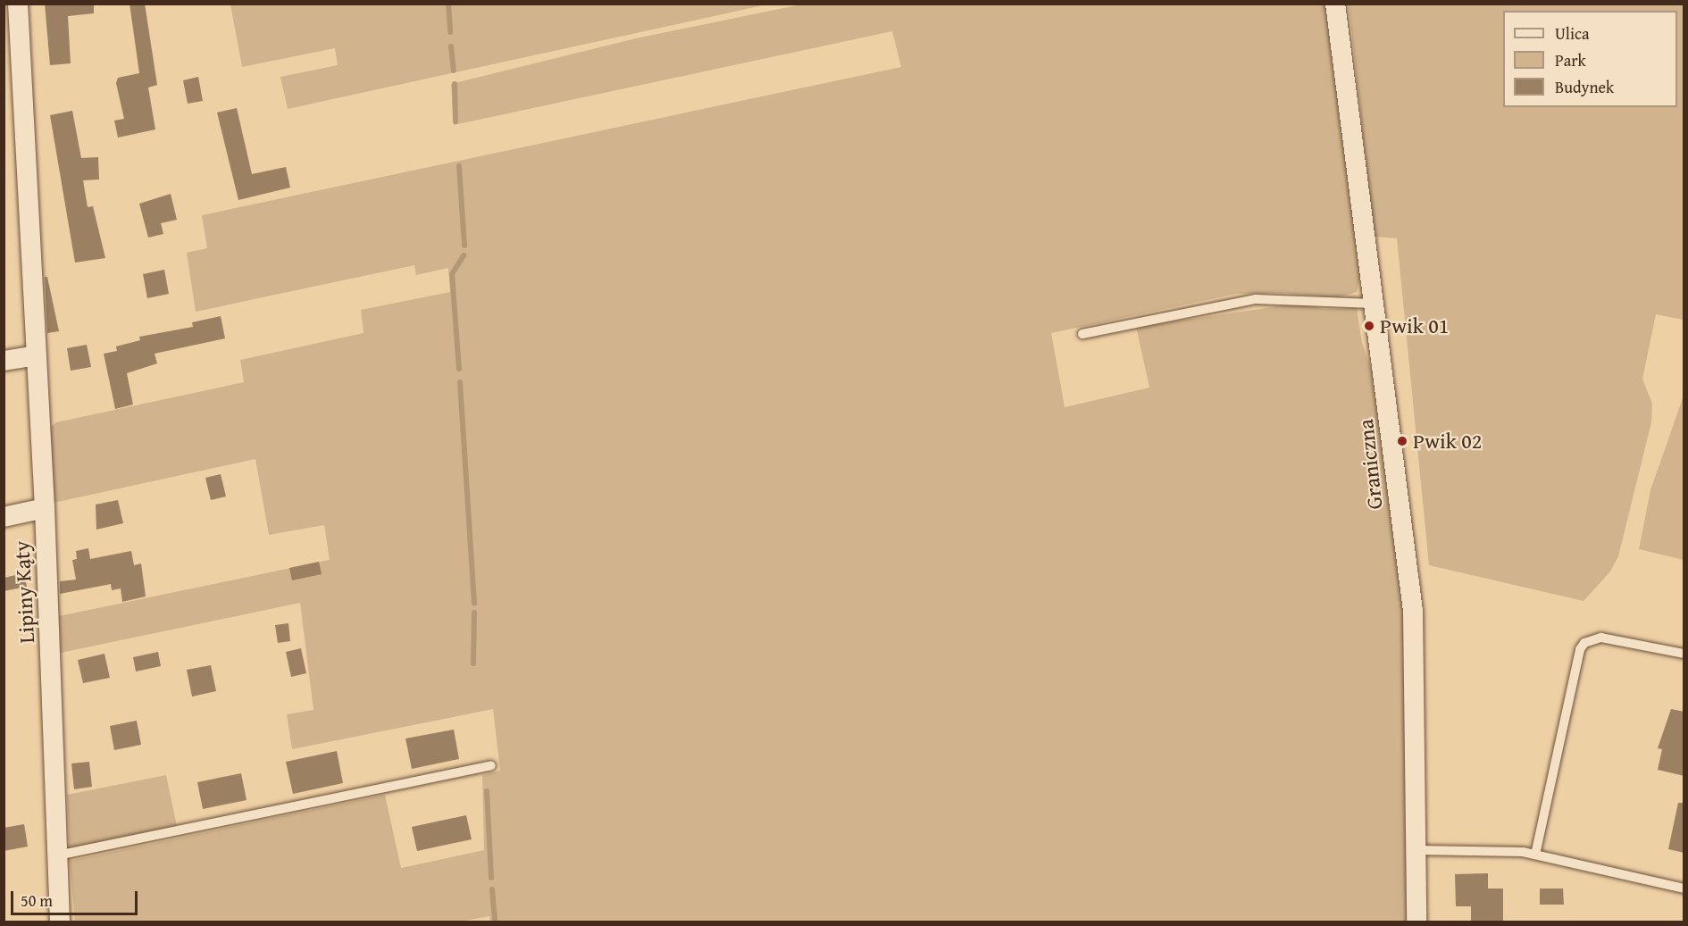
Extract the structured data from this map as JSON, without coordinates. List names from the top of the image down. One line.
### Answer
{"streets":{"street":["Graniczna","Lipiny Kąty"]},"places":["Pwik 01","Pwik 02"],"legend":["Ulica","Park","Budynek"],"scale_bar":"50 m"}
